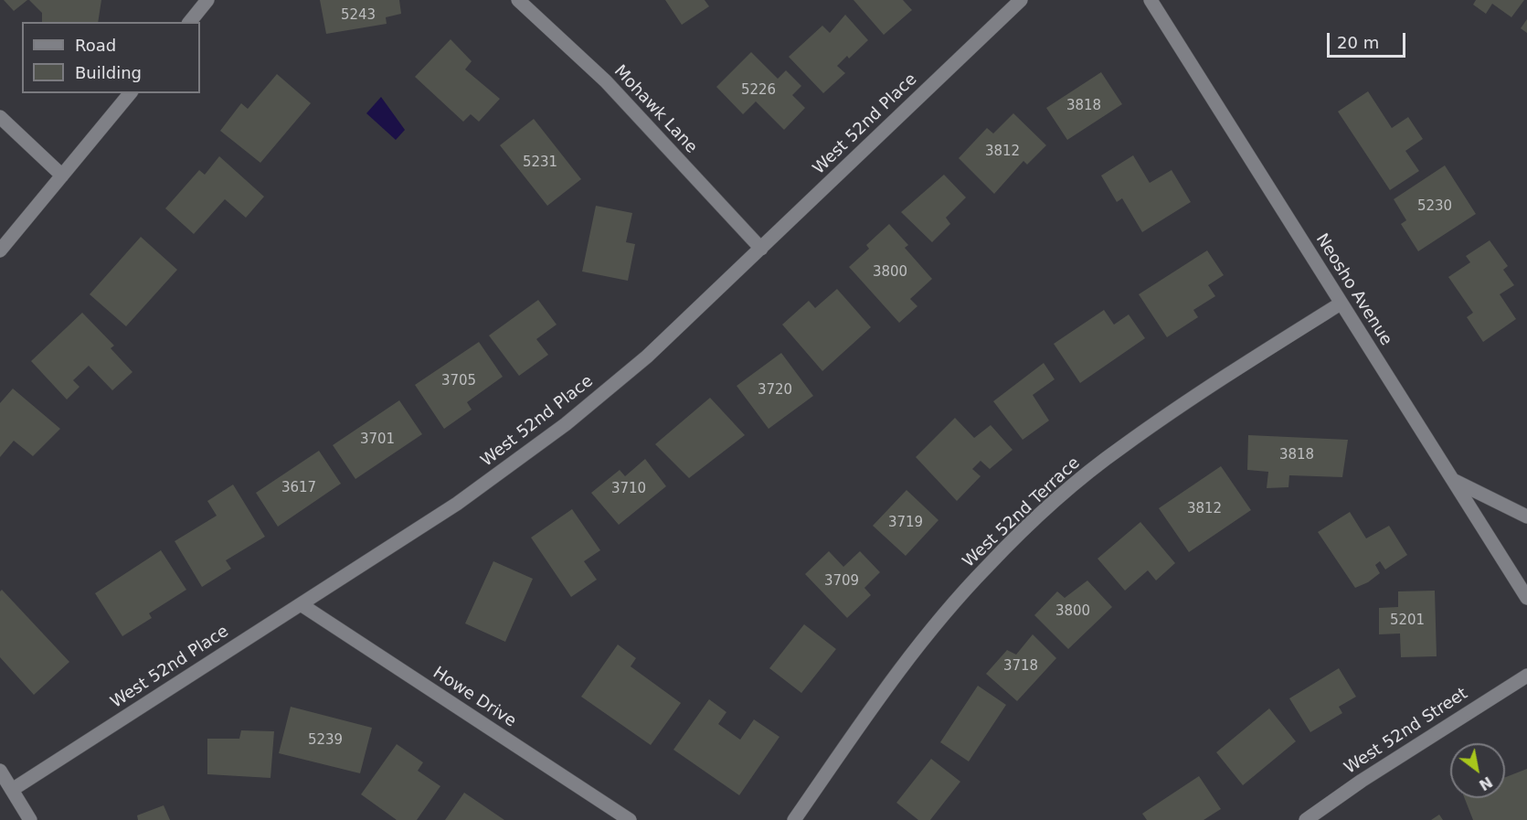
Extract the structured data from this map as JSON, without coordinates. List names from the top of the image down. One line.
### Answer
{"streets":{"street":["Mohawk Lane","West 52nd Place","Neosho Avenue","West 52nd Terrace","Howe Drive","West 52nd Street"]},"crossings":[["Mohawk Lane","West 52nd Place"],["West 52nd Place","Howe Drive"],["Neosho Avenue","West 52nd Terrace"]],"house_numbers":["5243","5226","3818","3812","5231","5230","3800","3705","3720","3701","3818","3617","3710","3812","3719","3709","3800","5201","3718","5239"],"legend":["Road","Building"],"scale_bar":"20 m","north":"bottom right"}
